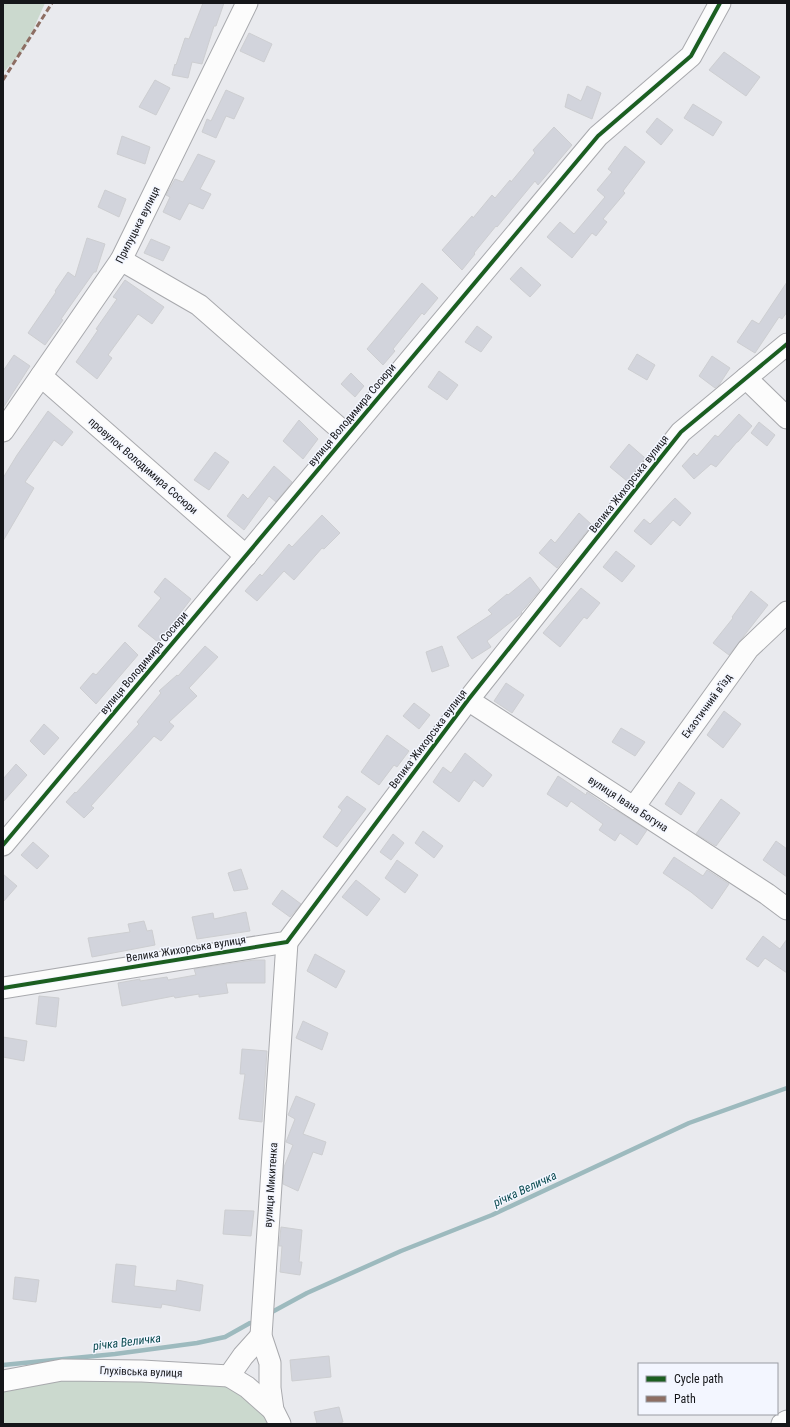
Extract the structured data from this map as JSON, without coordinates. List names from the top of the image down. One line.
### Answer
{"streets":{"street":["Прилуцька вулиця","вулиця Володимира Сосюри","провулок Володимира Сосюри","Велика Жихорська вулиця","Екзотичний в'їзд","вулиця Івана Богуна","вулиця Микитенка","Глухівська вулиця"]},"crossings":[["Прилуцька вулиця","провулок Володимира Сосюри"],["вулиця Володимира Сосюри","провулок Володимира Сосюри"],["Велика Жихорська вулиця","вулиця Івана Богуна"],["Велика Жихорська вулиця","вулиця Микитенка"],["Екзотичний в'їзд","вулиця Івана Богуна"]],"water":["річка Величка"],"legend":["Cycle path","Path"]}
